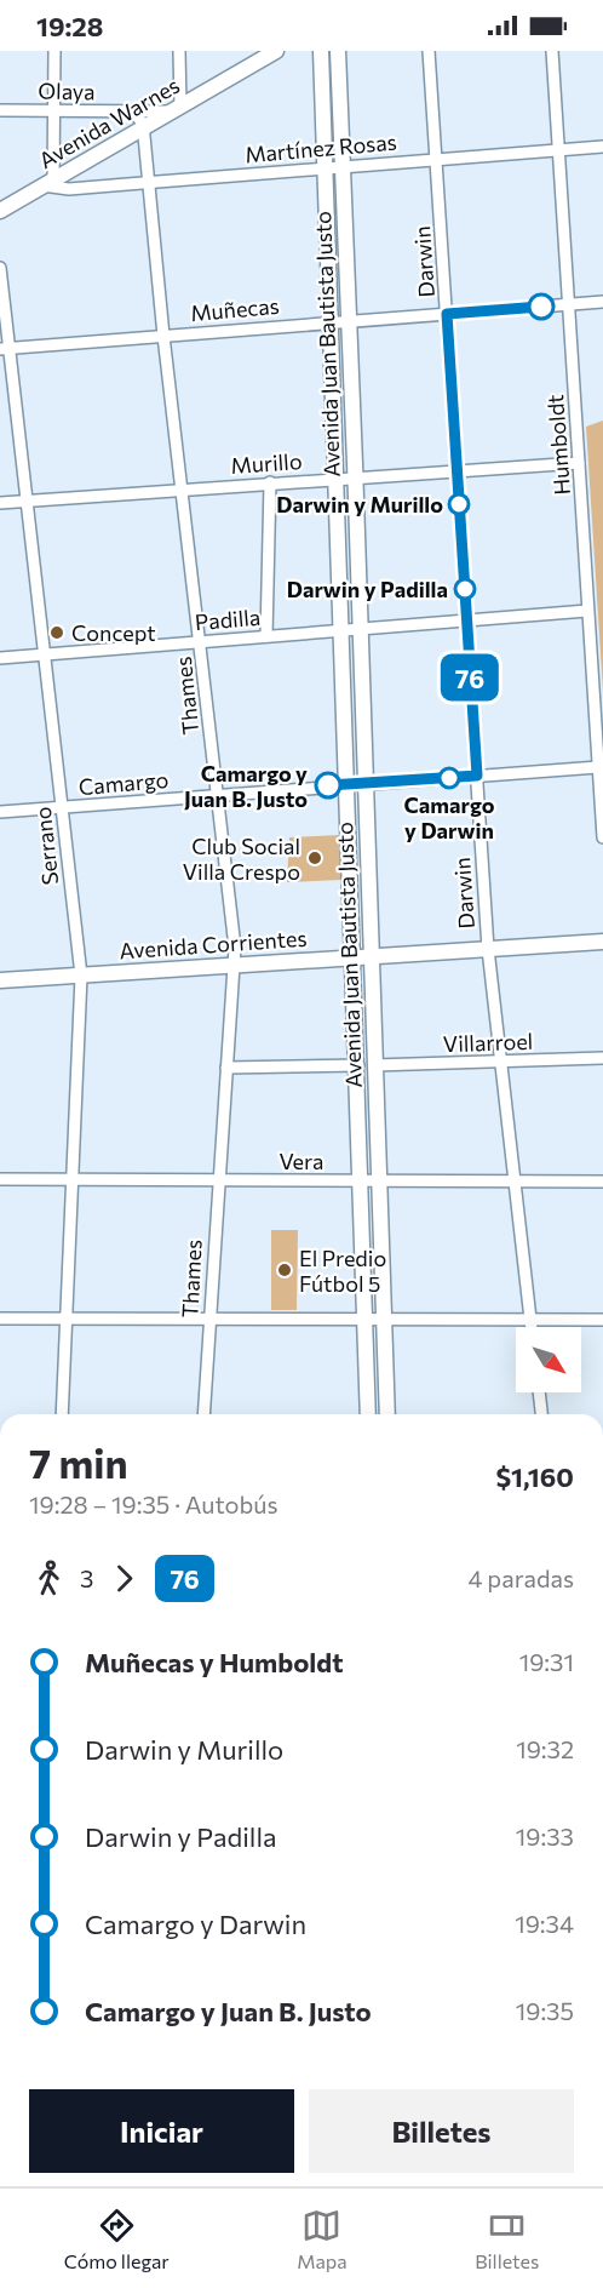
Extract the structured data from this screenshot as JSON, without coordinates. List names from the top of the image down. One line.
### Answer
{"streets":{"main road":["Avenida Warnes","Avenida Juan Bautista Justo","Avenida Corrientes"],"street":["Olaya","Martínez Rosas","Darwin","Muñecas","Humboldt","Murillo","Padilla","Thames","Camargo","Serrano","Villarroel","Vera"]},"crossings":[["Olaya","Avenida Warnes"],["Avenida Warnes","Martínez Rosas"],["Avenida Warnes","Thames"],["Martínez Rosas","Darwin"],["Martínez Rosas","Avenida Juan Bautista Justo"],["Martínez Rosas","Humboldt"],["Martínez Rosas","Thames"],["Darwin","Muñecas"],["Darwin","Murillo"],["Darwin","Padilla"],["Darwin","Camargo"],["Darwin","Avenida Corrientes"],["Darwin","Villarroel"],["Darwin","Vera"],["Muñecas","Avenida Juan Bautista Justo"],["Muñecas","Humboldt"],["Muñecas","Thames"],["Muñecas","Serrano"],["Avenida Juan Bautista Justo","Murillo"],["Avenida Juan Bautista Justo","Padilla"],["Avenida Juan Bautista Justo","Camargo"],["Avenida Juan Bautista Justo","Avenida Corrientes"],["Avenida Juan Bautista Justo","Villarroel"],["Avenida Juan Bautista Justo","Vera"],["Humboldt","Murillo"],["Humboldt","Padilla"],["Humboldt","Camargo"],["Murillo","Thames"],["Murillo","Serrano"],["Padilla","Thames"],["Padilla","Serrano"],["Thames","Camargo"],["Thames","Avenida Corrientes"],["Thames","Villarroel"],["Thames","Vera"],["Camargo","Serrano"],["Serrano","Avenida Corrientes"],["Serrano","Vera"]],"places":["Darwin y Murillo","Darwin y Padilla","Concept","Camargo y Darwin","Camargo y Juan B. Justo","Club Social Villa Crespo","El Predio Fútbol 5"],"lines":["bus line 76"],"north":"bottom right","page":{"status":"19:28","on_map":"76","heading":["7 min","19:28 – 19:35 · Autobús","$1,160"],"legs":["3","76","4 paradas"],"list":[{"name":"Muñecas y Humboldt","value":"19:31"},{"name":"Darwin y Murillo","value":"19:32"},{"name":"Darwin y Padilla","value":"19:33"},{"name":"Camargo y Darwin","value":"19:34"},{"name":"Camargo y Juan B. Justo","value":"19:35"}],"buttons":["Iniciar","Billetes"],"tabs":["Cómo llegar","Mapa","Billetes"]}}
